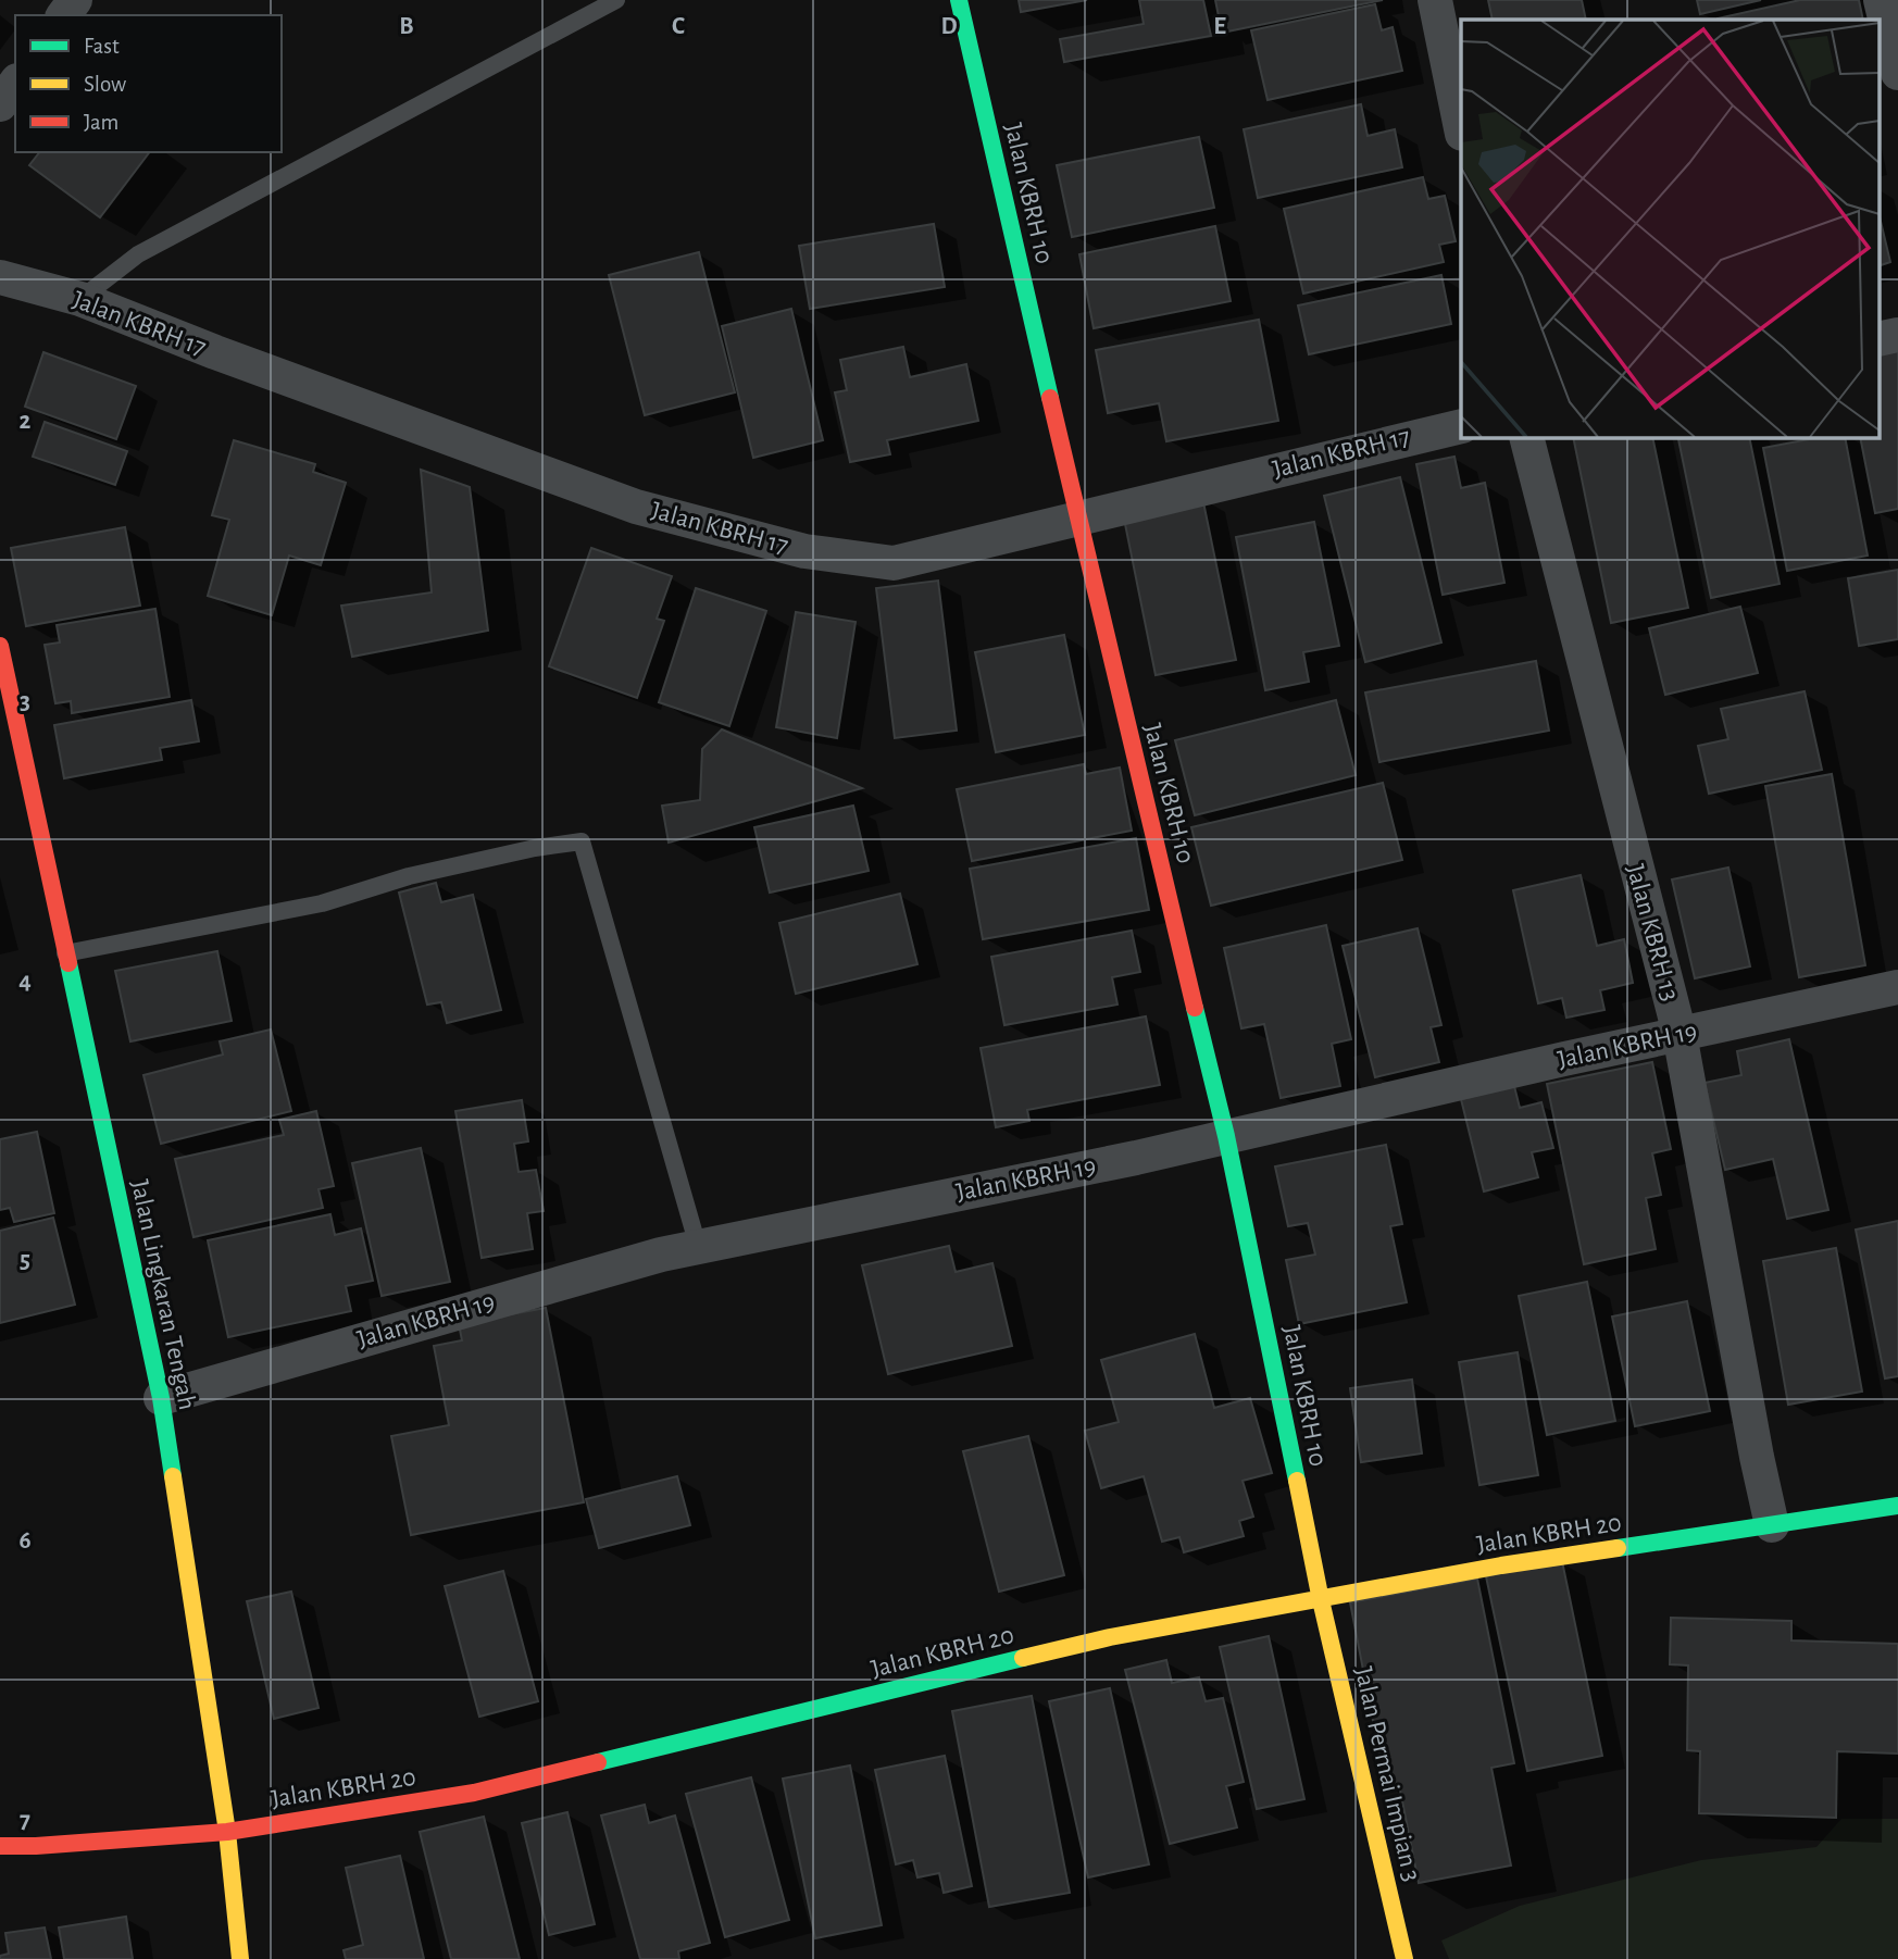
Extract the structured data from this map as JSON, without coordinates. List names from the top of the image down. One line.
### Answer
{"streets":{"street":["Jalan KBRH 10","Jalan KBRH 17","Jalan KBRH 13","Jalan KBRH 19","Jalan Lingkaran Tengah","Jalan KBRH 20","Jalan Permai Impian 3"]},"crossings":[["Jalan KBRH 10","Jalan KBRH 17"],["Jalan KBRH 10","Jalan KBRH 19"],["Jalan KBRH 10","Jalan KBRH 20"],["Jalan KBRH 10","Jalan Permai Impian 3"],["Jalan KBRH 13","Jalan KBRH 19"],["Jalan KBRH 13","Jalan KBRH 20"],["Jalan KBRH 19","Jalan Lingkaran Tengah"],["Jalan Lingkaran Tengah","Jalan KBRH 20"],["Jalan KBRH 20","Jalan Permai Impian 3"]],"legend":["Fast","Slow","Jam"],"grid":{"columns":["B","C","D","E"],"rows":["2","3","4","5","6","7"]}}
